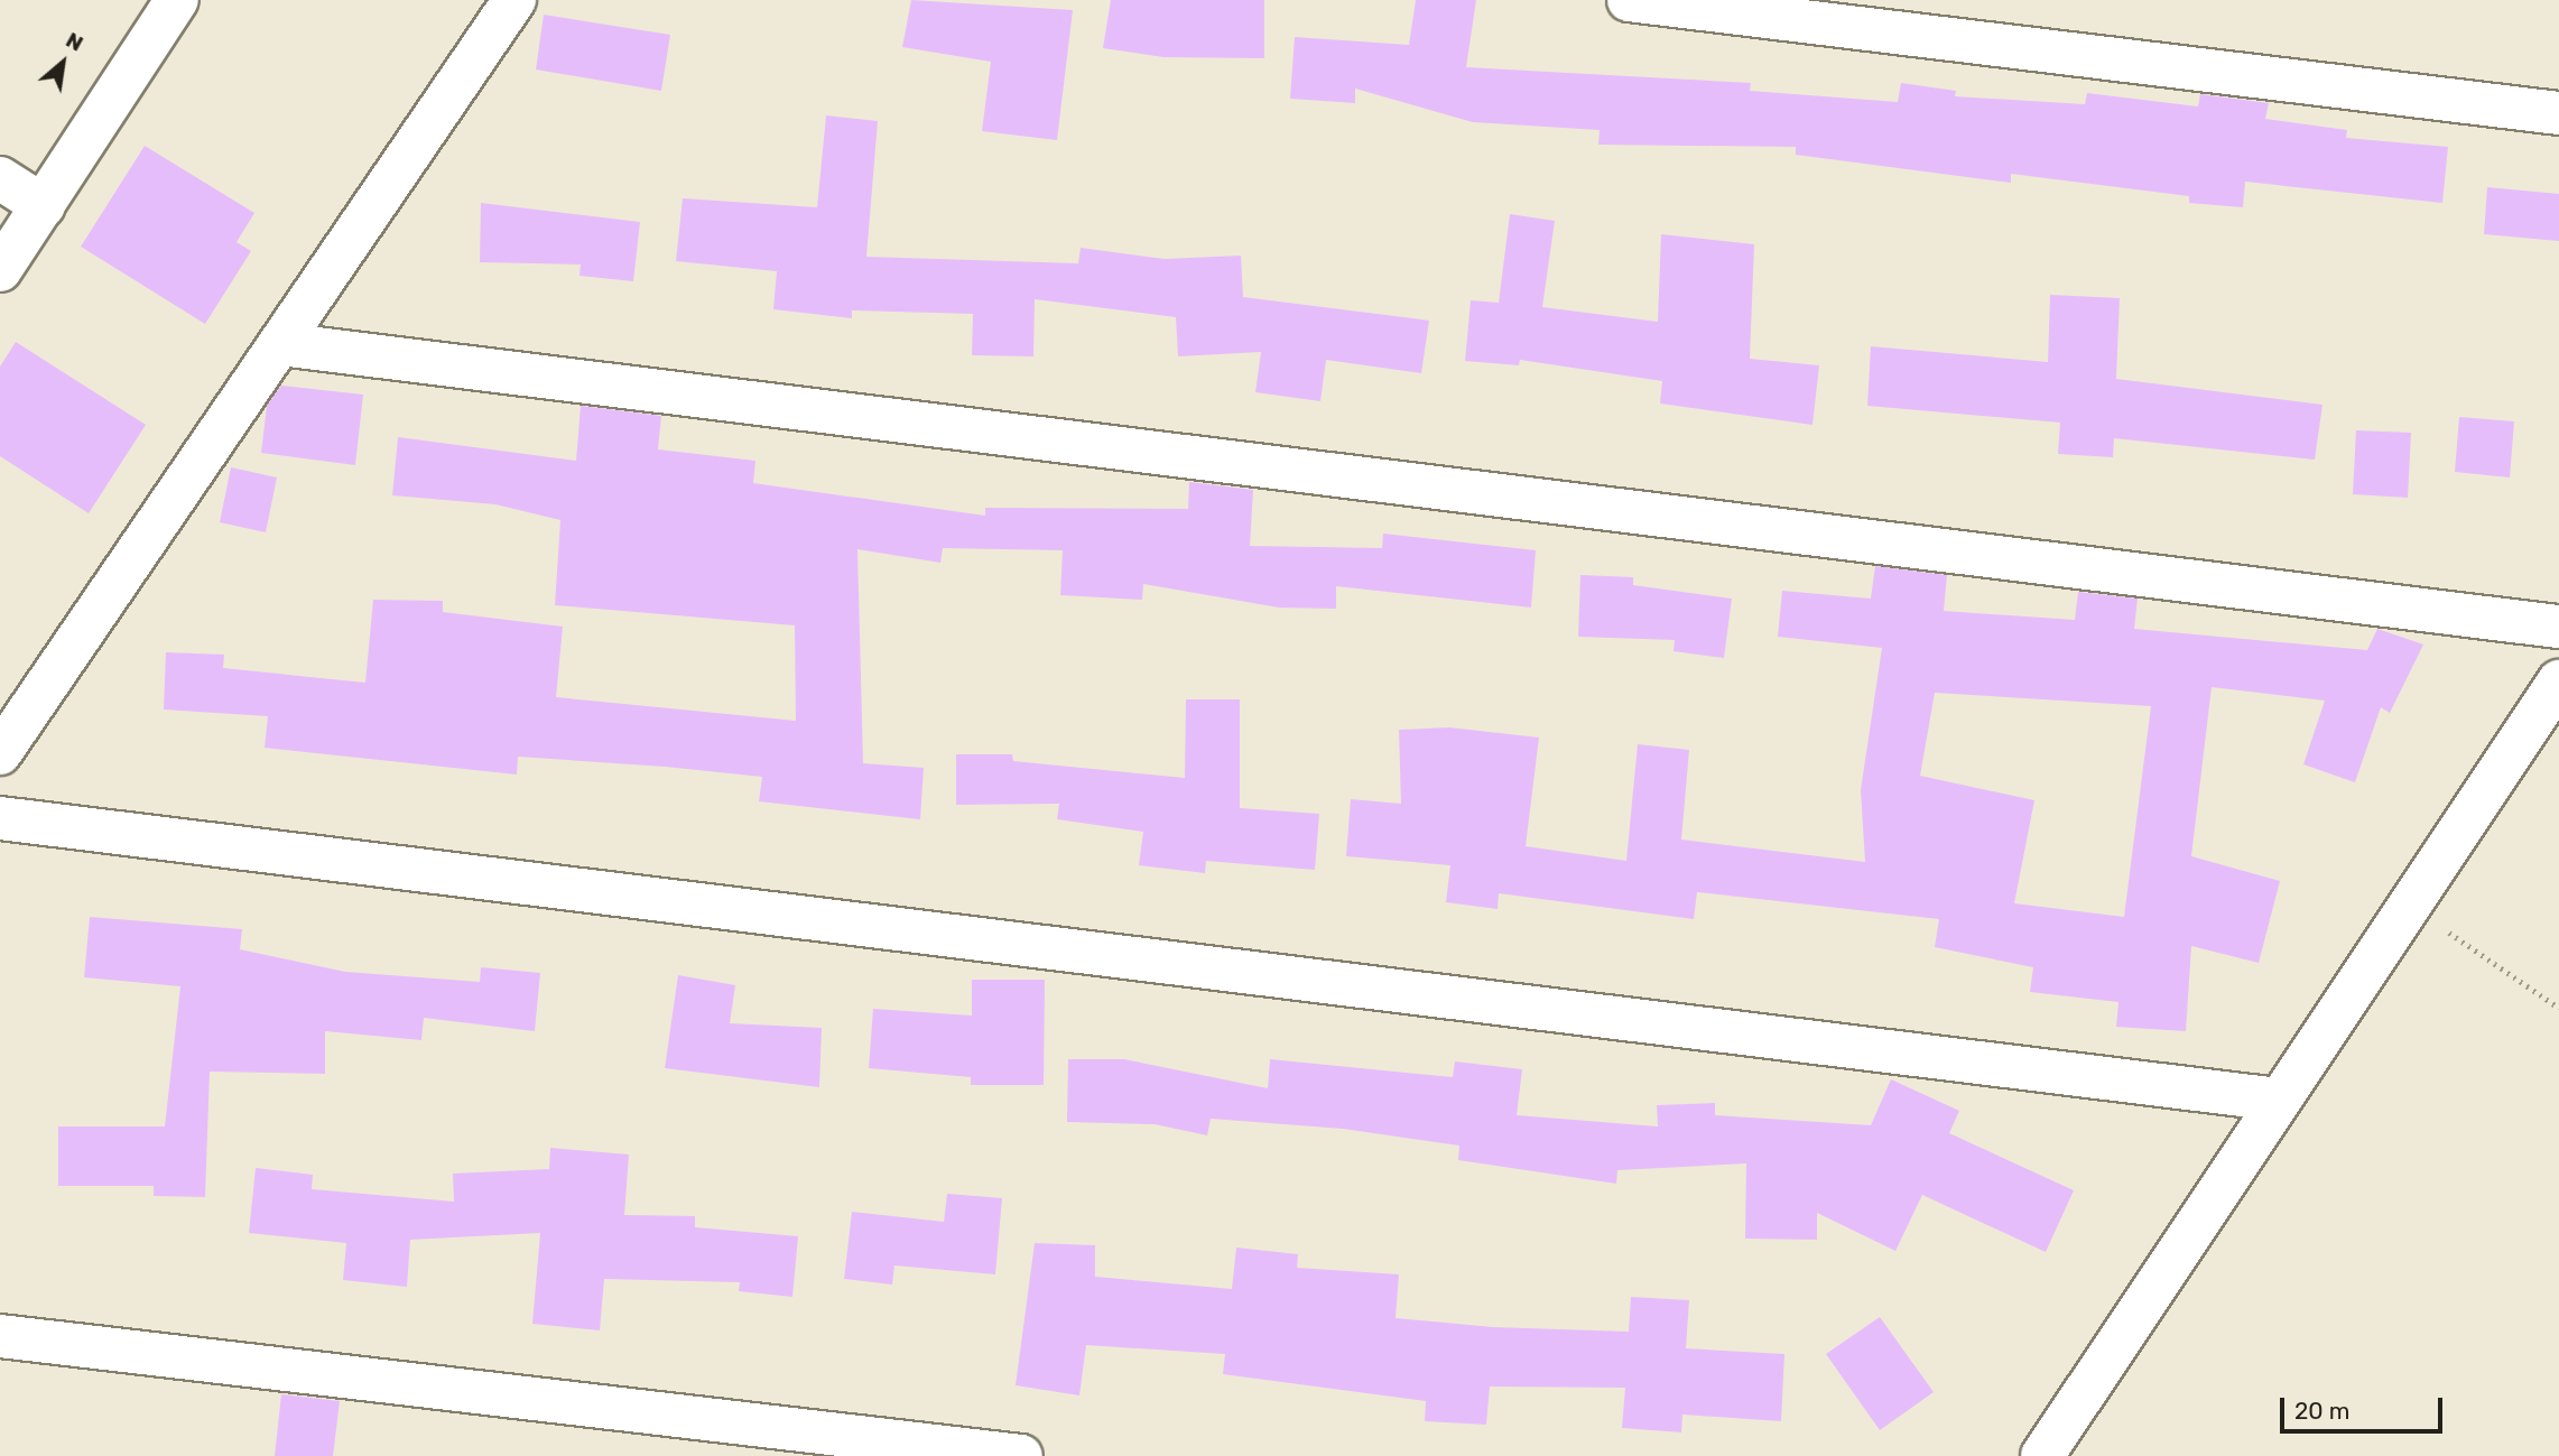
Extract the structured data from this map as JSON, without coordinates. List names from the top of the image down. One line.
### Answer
{"scale_bar":"20 m","north":"top right"}
